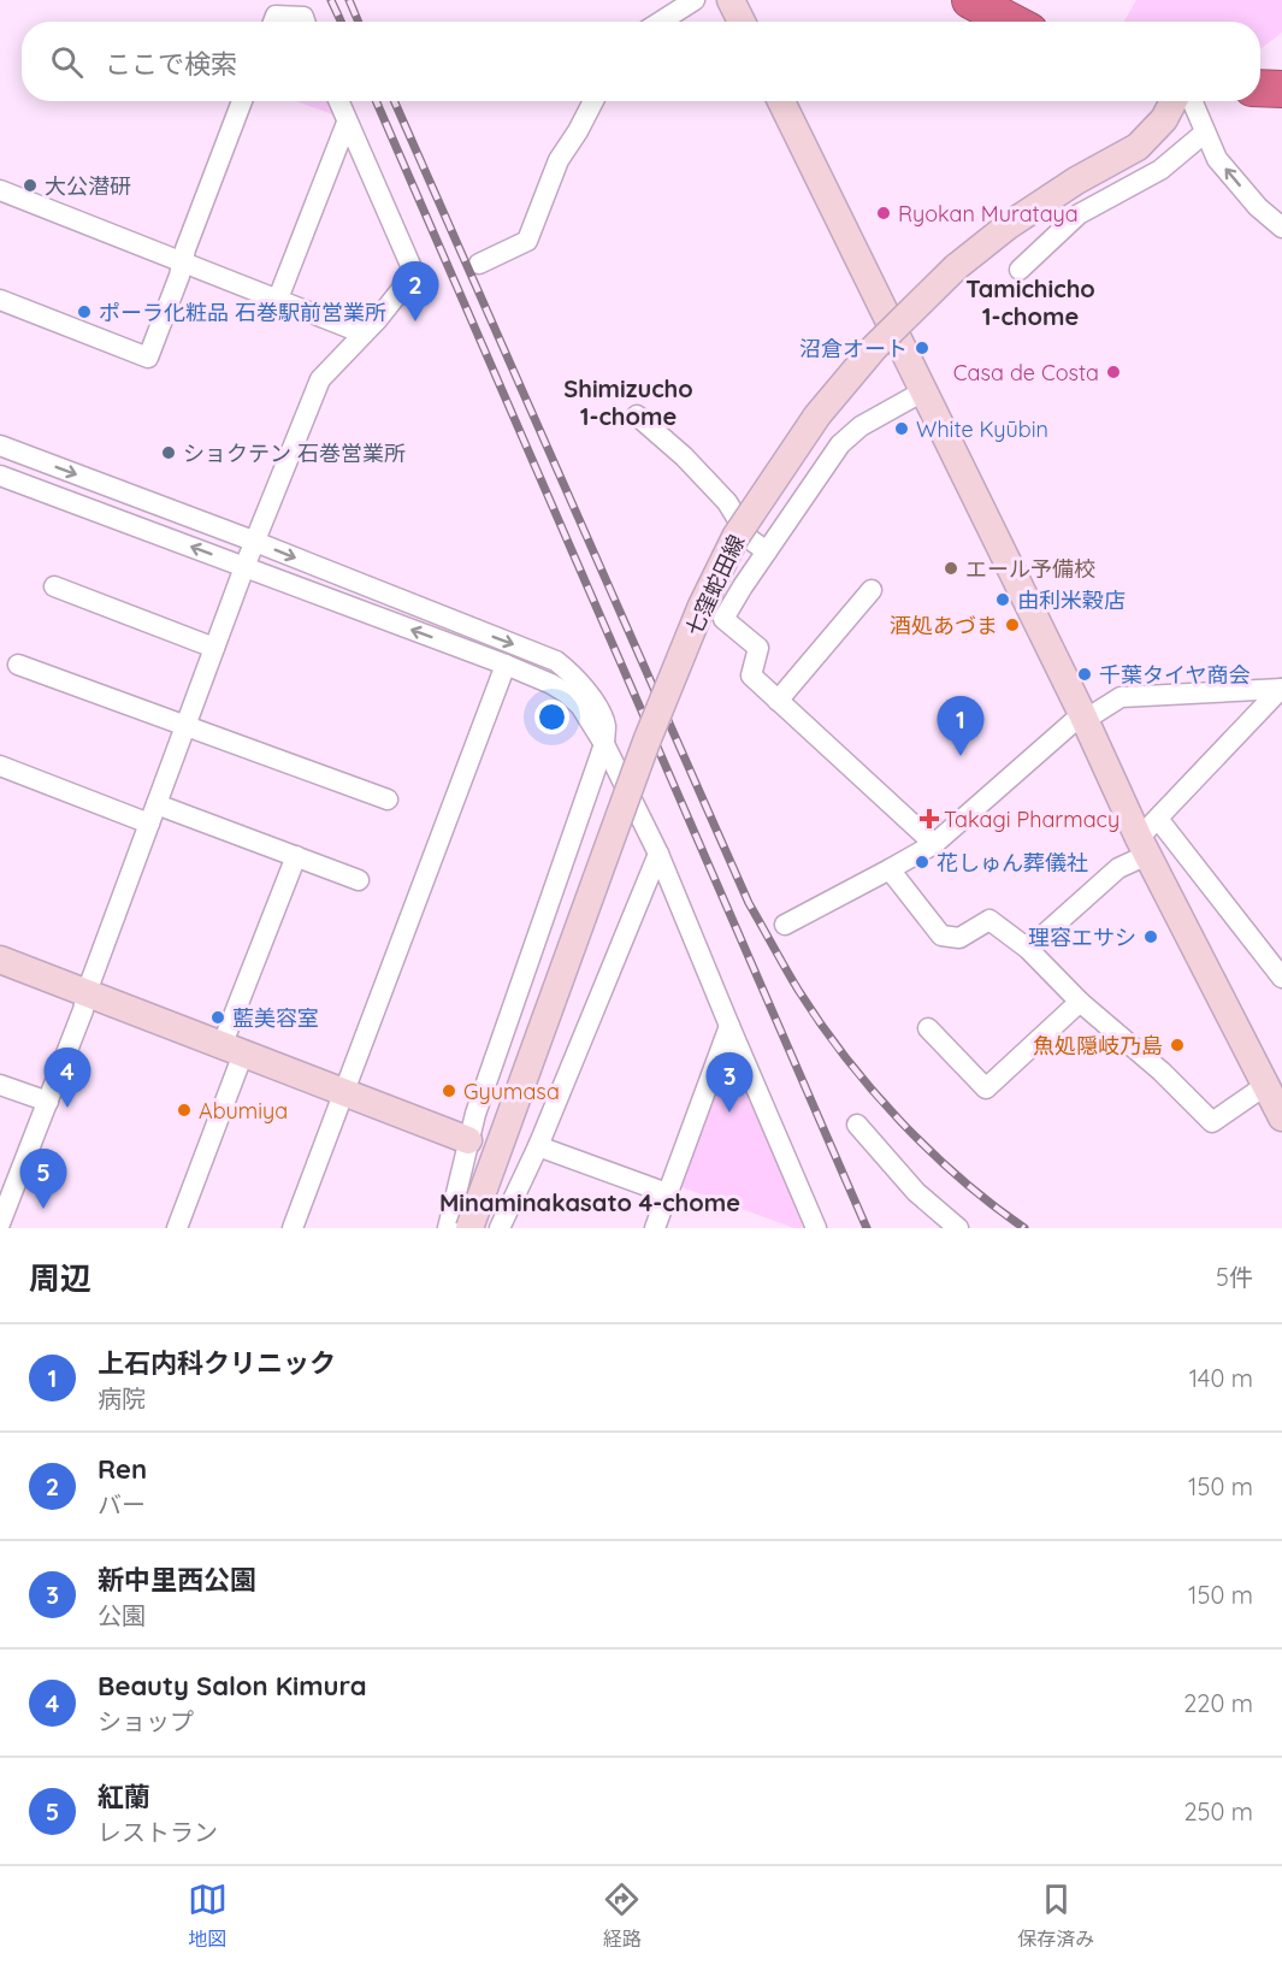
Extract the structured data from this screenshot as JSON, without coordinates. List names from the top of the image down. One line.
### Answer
{"streets":{"street":["七窪蛇田線"]},"districts":["Tamichicho 1-chome","Shimizucho 1-chome","Minaminakasato 4-chome"],"places":{"other":["大公潜研","Ryokan Murataya","ポーラ化粧品 石巻駅前営業所","沼倉オート","Casa de Costa","White Kyūbin","ショクテン 石巻営業所","エール予備校","由利米穀店","酒処あづま","千葉タイヤ商会","花しゅん葬儀社","理容エサシ","藍美容室","魚処隠岐乃島","Gyumasa","Abumiya"],"health":["Takagi Pharmacy"]},"page":{"search":"ここで検索","pins":["2","1","4","3","5"],"heading":["周辺","5件"],"list":[{"mark":"1","name":"上石内科クリニック","note":"病院","value":"140 m"},{"mark":"2","name":"Ren","note":"バー","value":"150 m"},{"mark":"3","name":"新中里西公園","note":"公園","value":"150 m"},{"mark":"4","name":"Beauty Salon Kimura","note":"ショップ","value":"220 m"},{"mark":"5","name":"紅蘭","note":"レストラン","value":"250 m"}],"nav":["地図","経路","保存済み"]}}
